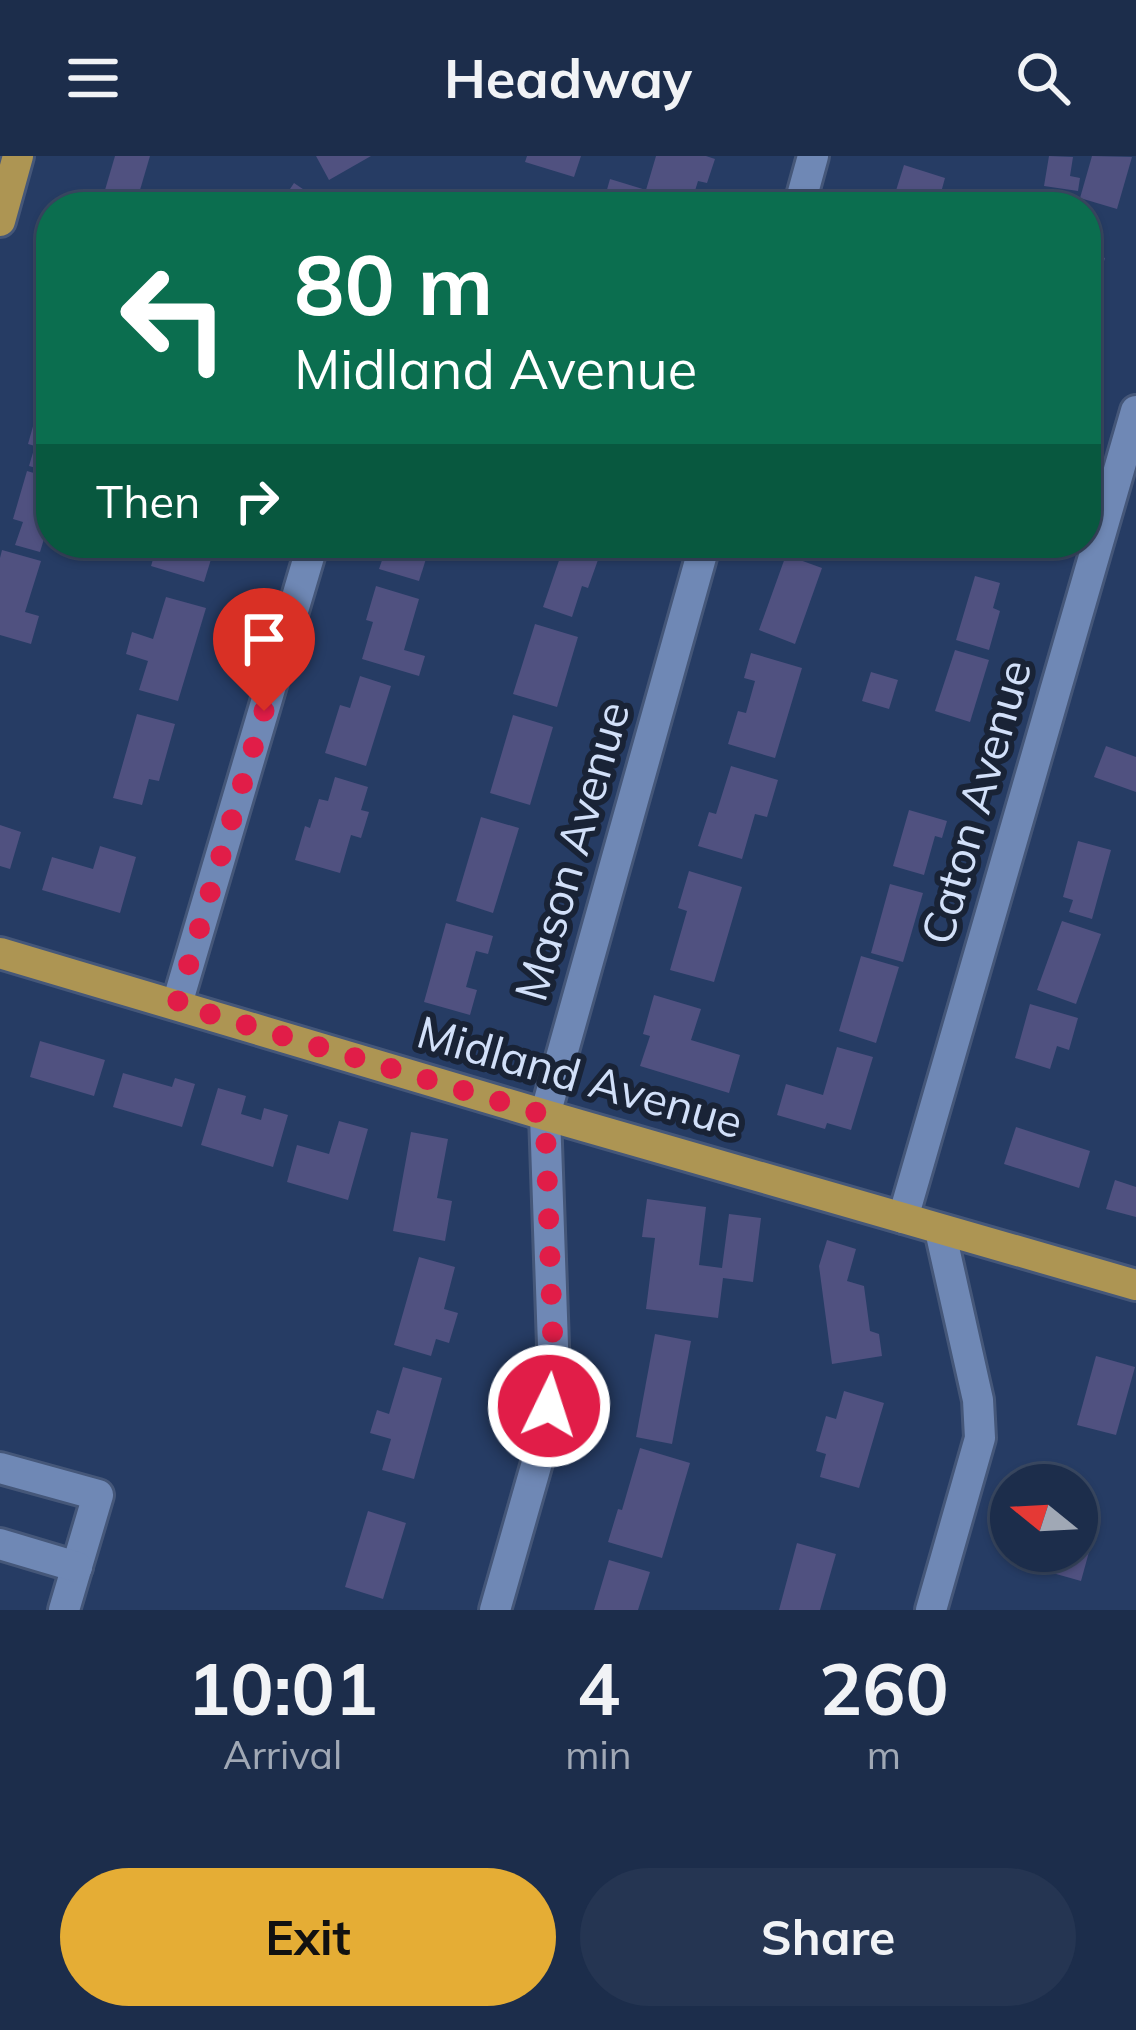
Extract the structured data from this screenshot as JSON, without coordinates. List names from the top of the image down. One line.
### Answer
{"streets":{"main road":["Midland Avenue"],"street":["Caton Avenue","Mason Avenue"]},"crossings":[["Caton Avenue","Midland Avenue"],["Mason Avenue","Midland Avenue"]],"north":"left","page":{"header":"Headway","turn":["80 m","Midland Avenue"],"then":"Then","eta":["10:01","Arrival","4","min","260","m"],"buttons":["Exit","Share"]}}
